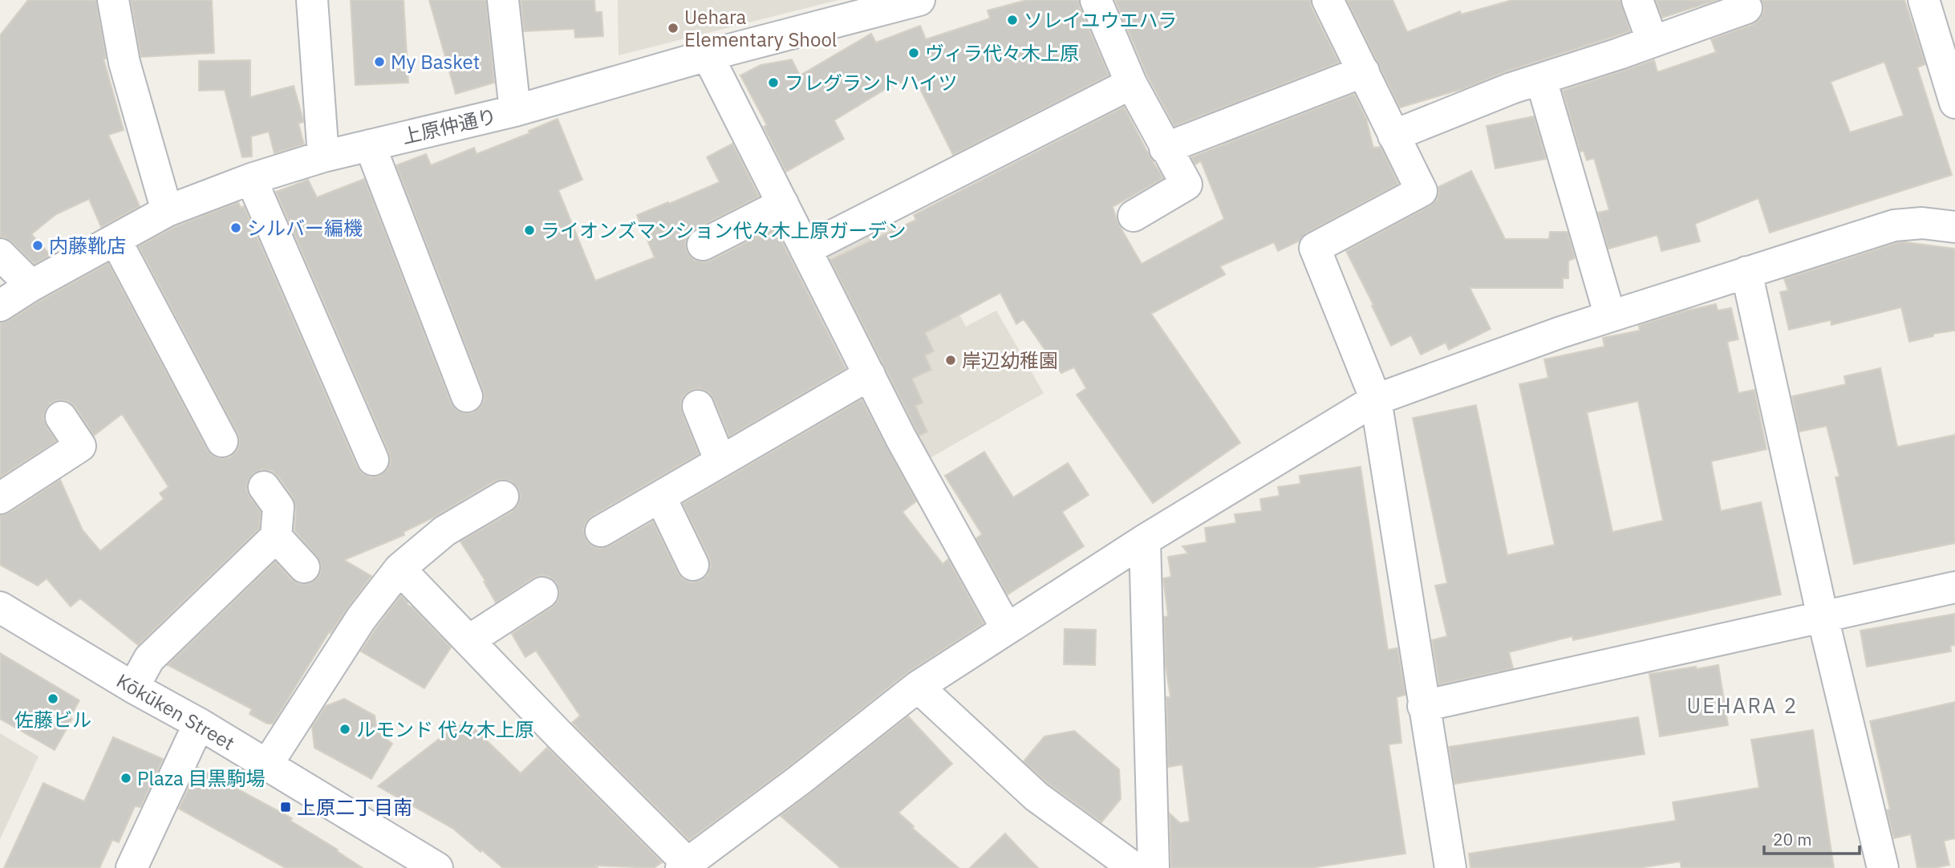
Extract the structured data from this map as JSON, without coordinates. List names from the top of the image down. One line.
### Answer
{"streets":{"street":["上原仲通り","Kōkūken Street"]},"districts":["UEHARA 2"],"places":{"other":["ソレイユウエハラ","Uehara Elementary Shool","ヴィラ代々木上原","My Basket","フレグラントハイツ","シルバー編機","ライオンズマンション代々木上原ガーデン","内藤靴店","岸辺幼稚園","佐藤ビル","ルモンド 代々木上原","Plaza 目黒駒場"],"transit":["上原二丁目南"]},"scale_bar":"20 m"}
